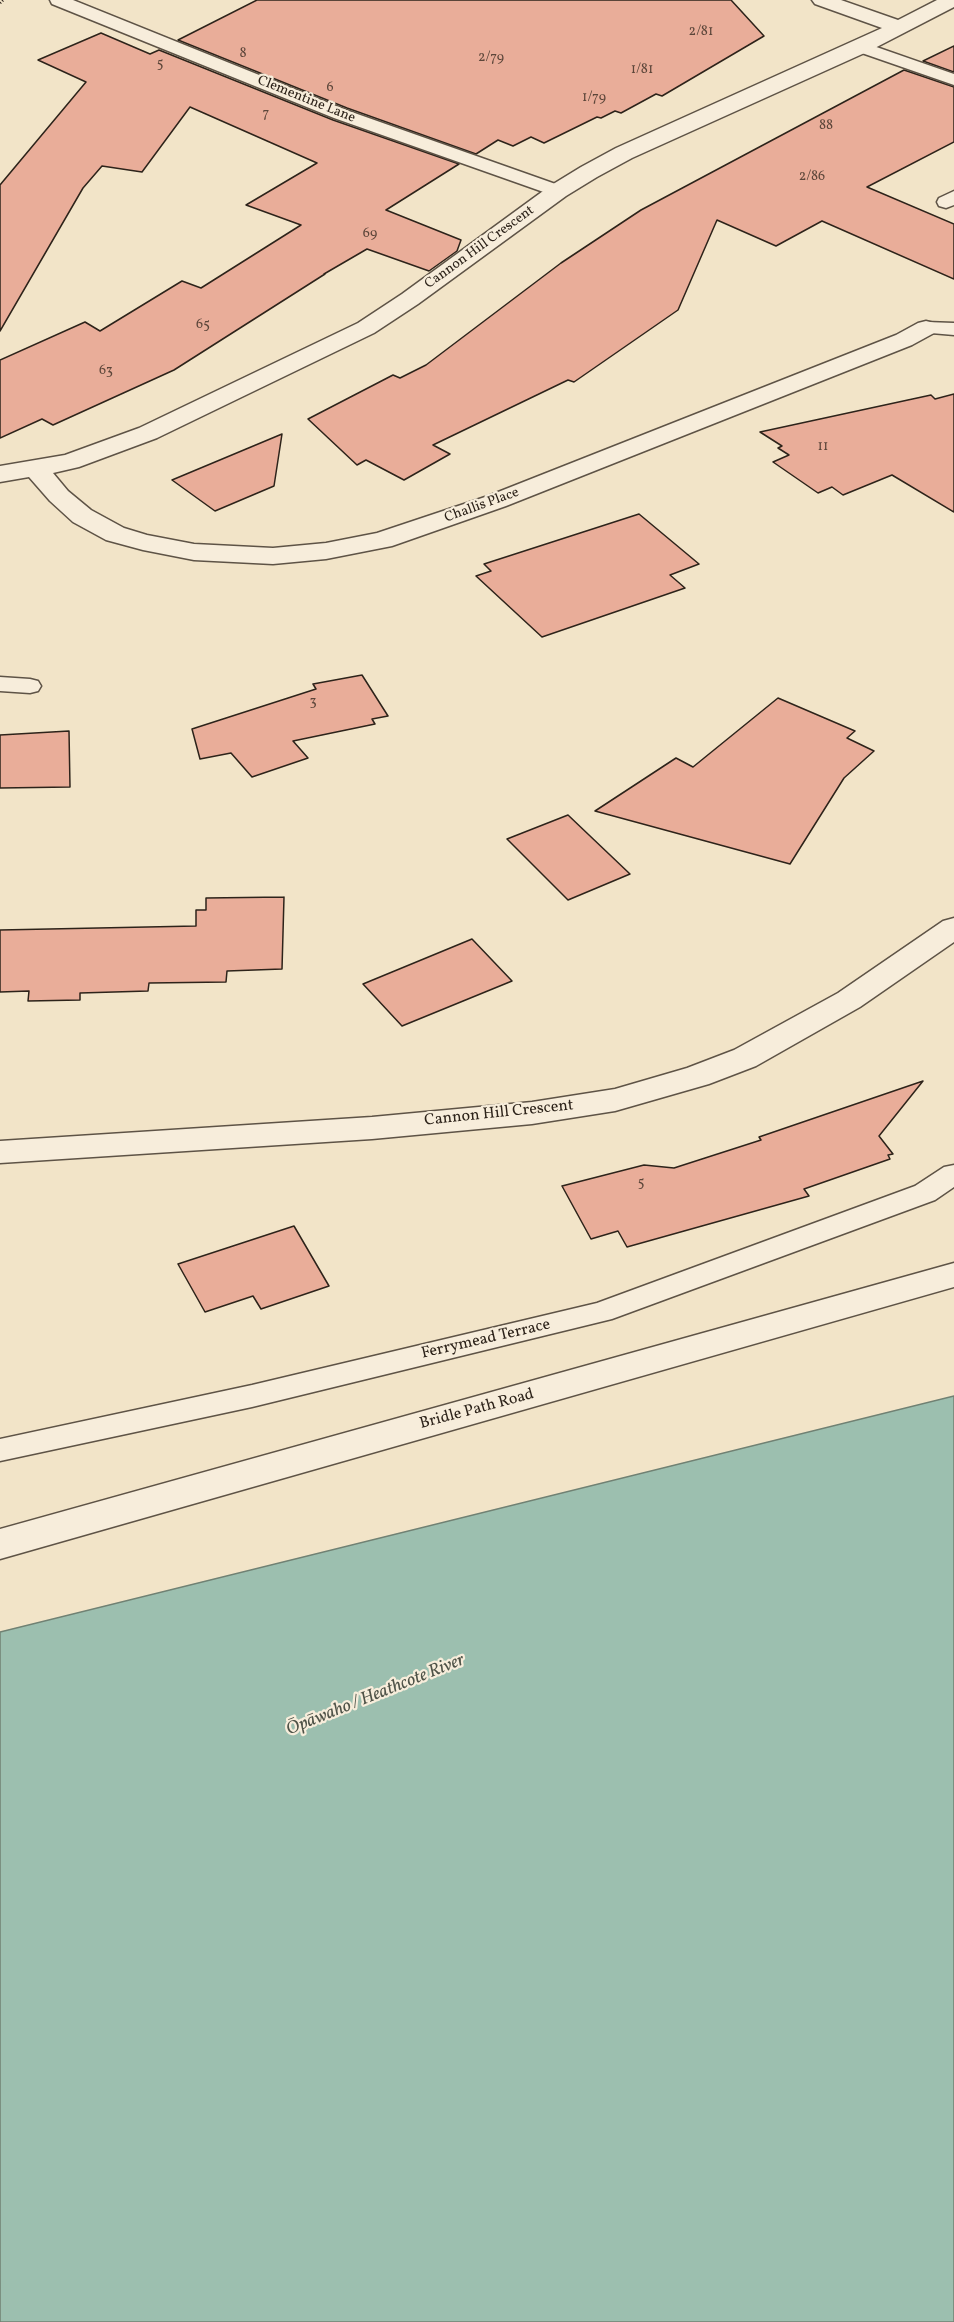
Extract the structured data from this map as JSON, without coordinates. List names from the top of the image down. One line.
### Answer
{"streets":{"street":["Cannon Hill Crescent","Challis Place","Bridle Path Road"],"lane":["Clementine Lane","Ferrymead Terrace"]},"crossings":[["Clementine Lane","Cannon Hill Crescent"],["Cannon Hill Crescent","Challis Place"]],"water":["Ōpāwaho / Heathcote River"],"house_numbers":["2/81","8","2/79","5","1/81","6","1/79","7","88","2/86","69","65","63","11","3","5"]}
